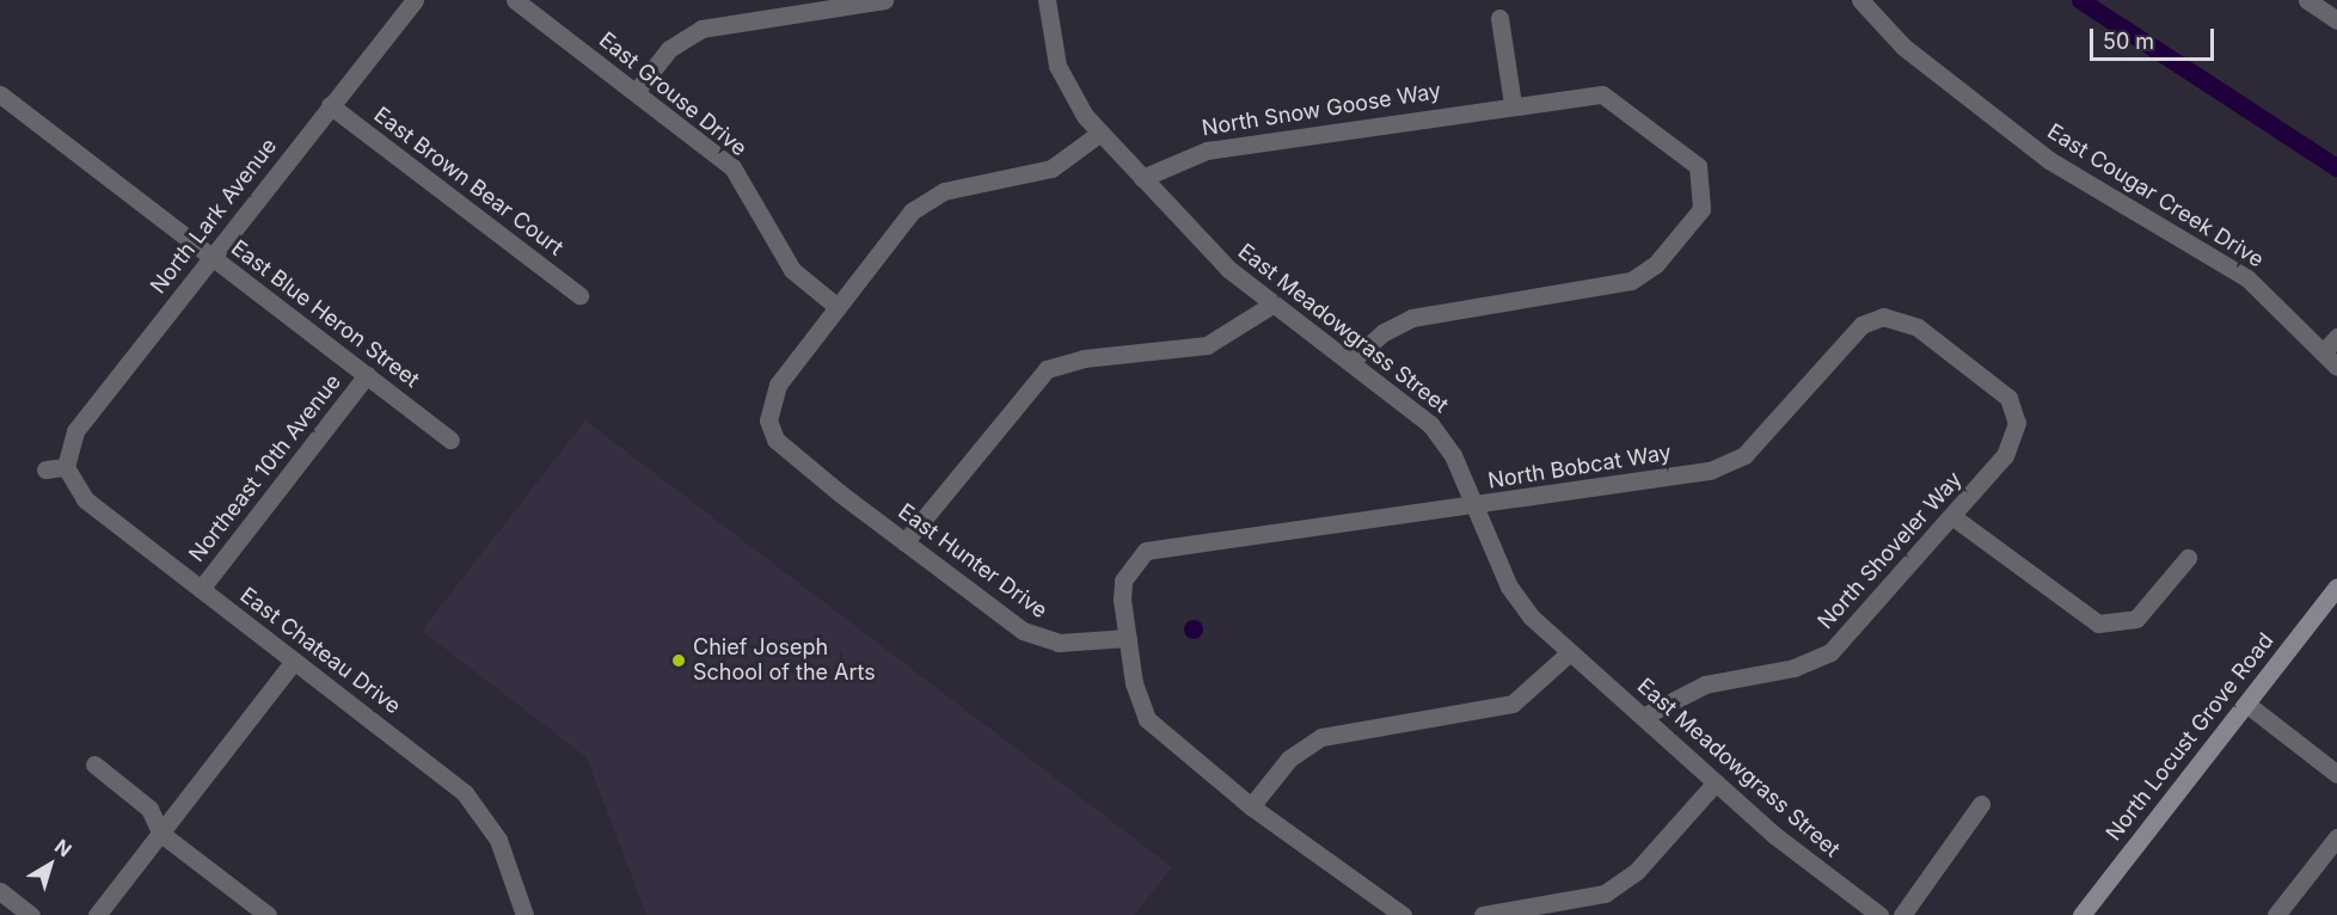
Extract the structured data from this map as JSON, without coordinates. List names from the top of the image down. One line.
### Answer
{"streets":{"main road":["North Locust Grove Road"],"street":["East Grouse Drive","North Snow Goose Way","East Brown Bear Court","East Cougar Creek Drive","North Lark Avenue","East Blue Heron Street","East Meadowgrass Street","North Bobcat Way","Northeast 10th Avenue","North Shoveler Way","East Hunter Drive","East Chateau Drive"]},"crossings":[["East Grouse Drive","East Hunter Drive"],["North Snow Goose Way","East Meadowgrass Street"],["East Brown Bear Court","North Lark Avenue"],["North Lark Avenue","East Blue Heron Street"],["North Lark Avenue","East Chateau Drive"],["East Blue Heron Street","Northeast 10th Avenue"],["East Meadowgrass Street","North Bobcat Way"],["East Meadowgrass Street","North Shoveler Way"],["North Bobcat Way","North Shoveler Way"],["North Bobcat Way","East Hunter Drive"],["Northeast 10th Avenue","East Chateau Drive"]],"places":["Chief Joseph School of the Arts"],"scale_bar":"50 m","north":"top right"}
